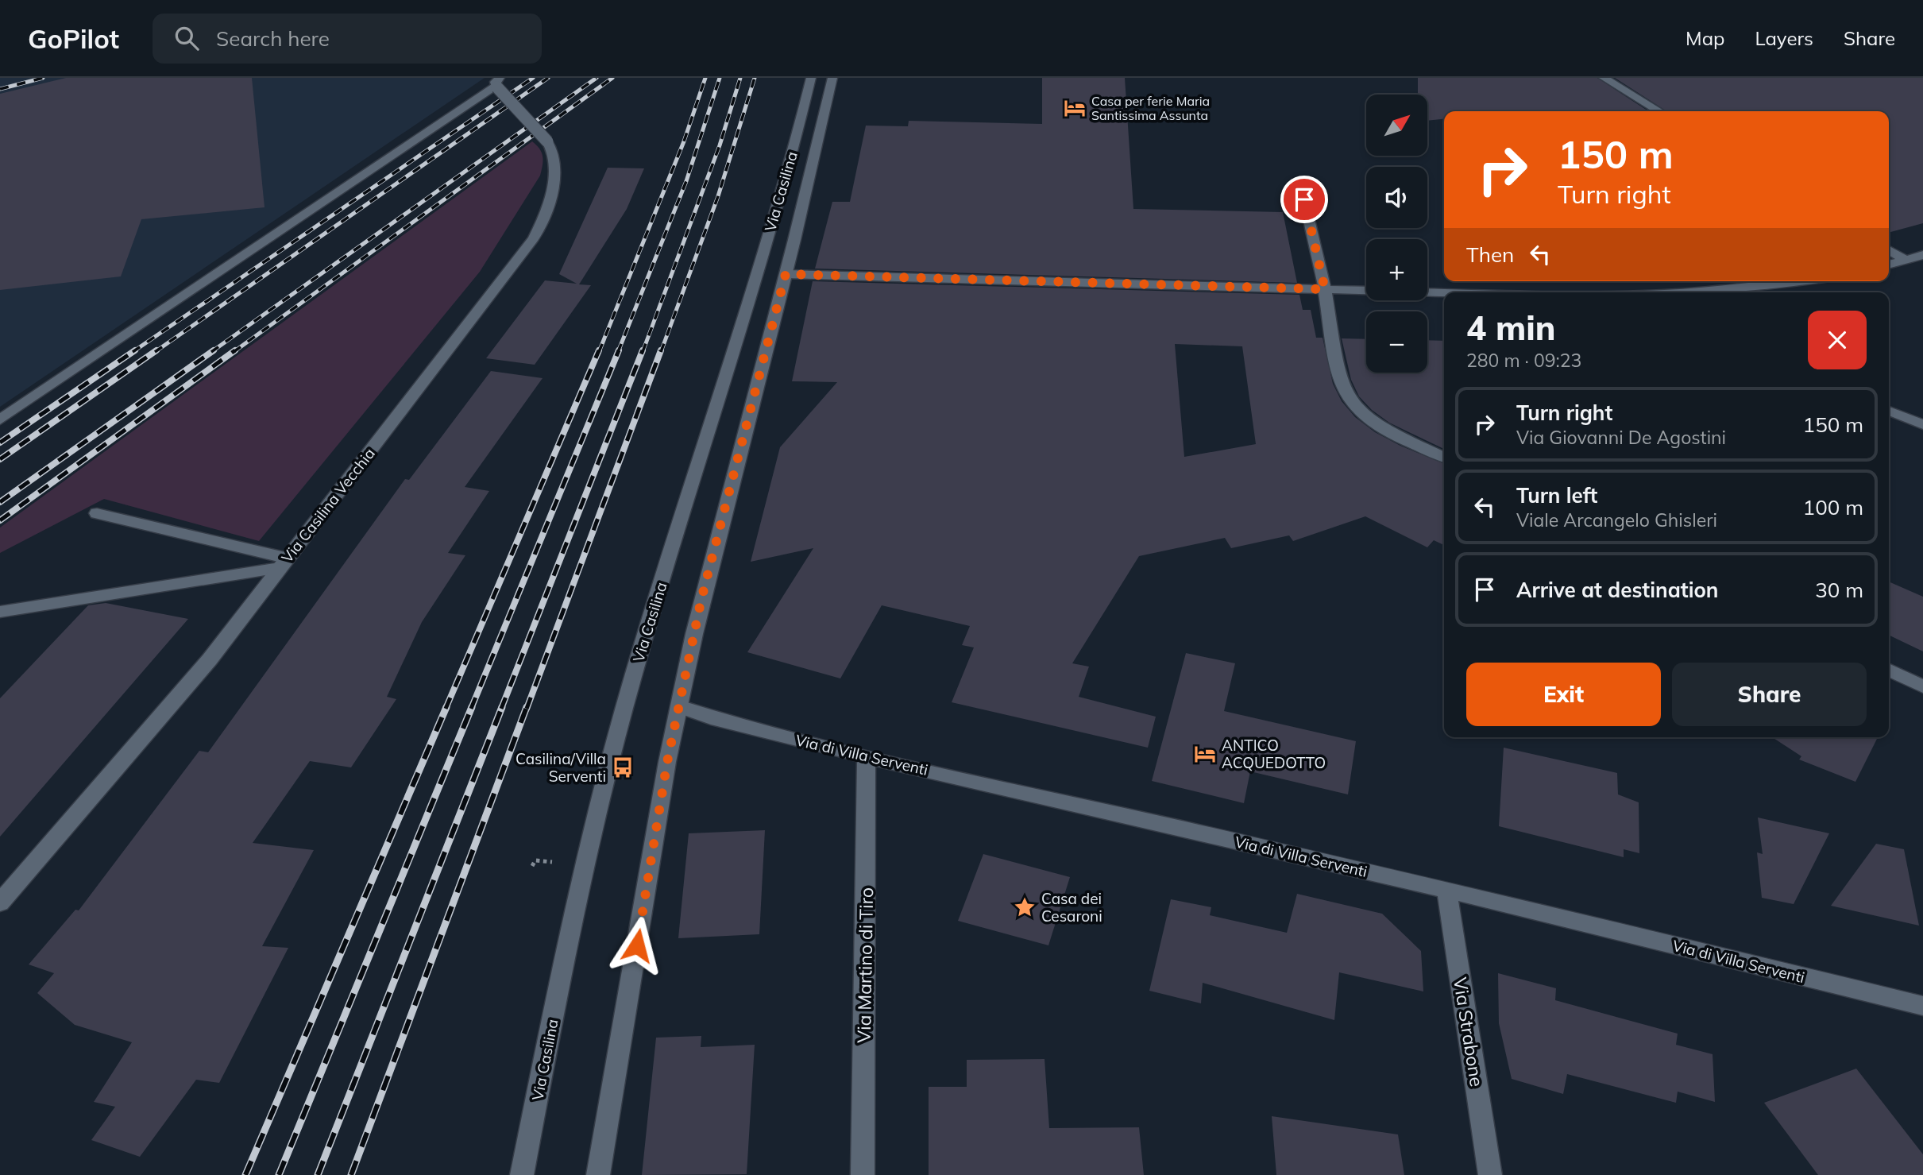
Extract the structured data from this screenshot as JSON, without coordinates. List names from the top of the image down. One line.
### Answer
{"streets":{"street":["Via Casilina","Via Casilina Vecchia","Via di Villa Serventi","Via Martino di Tiro","Via Strabone"]},"crossings":[["Via Casilina","Via di Villa Serventi"],["Via di Villa Serventi","Via Martino di Tiro"],["Via di Villa Serventi","Via Strabone"]],"places":{"hotel":["Casa per ferie Maria Santissima Assunta","ANTICO ACQUEDOTTO"],"bus stop":["Casilina/Villa Serventi"],"place":["Casa dei Cesaroni"]},"north":"top right","page":{"header":"GoPilot","search":"Search here","nav":["Map","Layers","Share"],"map_buttons":["+","−"],"turn":["150 m","Turn right"],"then":"Then","heading":["4 min","280 m · 09:23"],"list":[{"name":"Turn right","note":"Via Giovanni De Agostini","value":"150 m"},{"name":"Turn left","note":"Viale Arcangelo Ghisleri","value":"100 m"},{"name":"Arrive at destination","value":"30 m"}],"buttons":["Exit","Share"]}}
